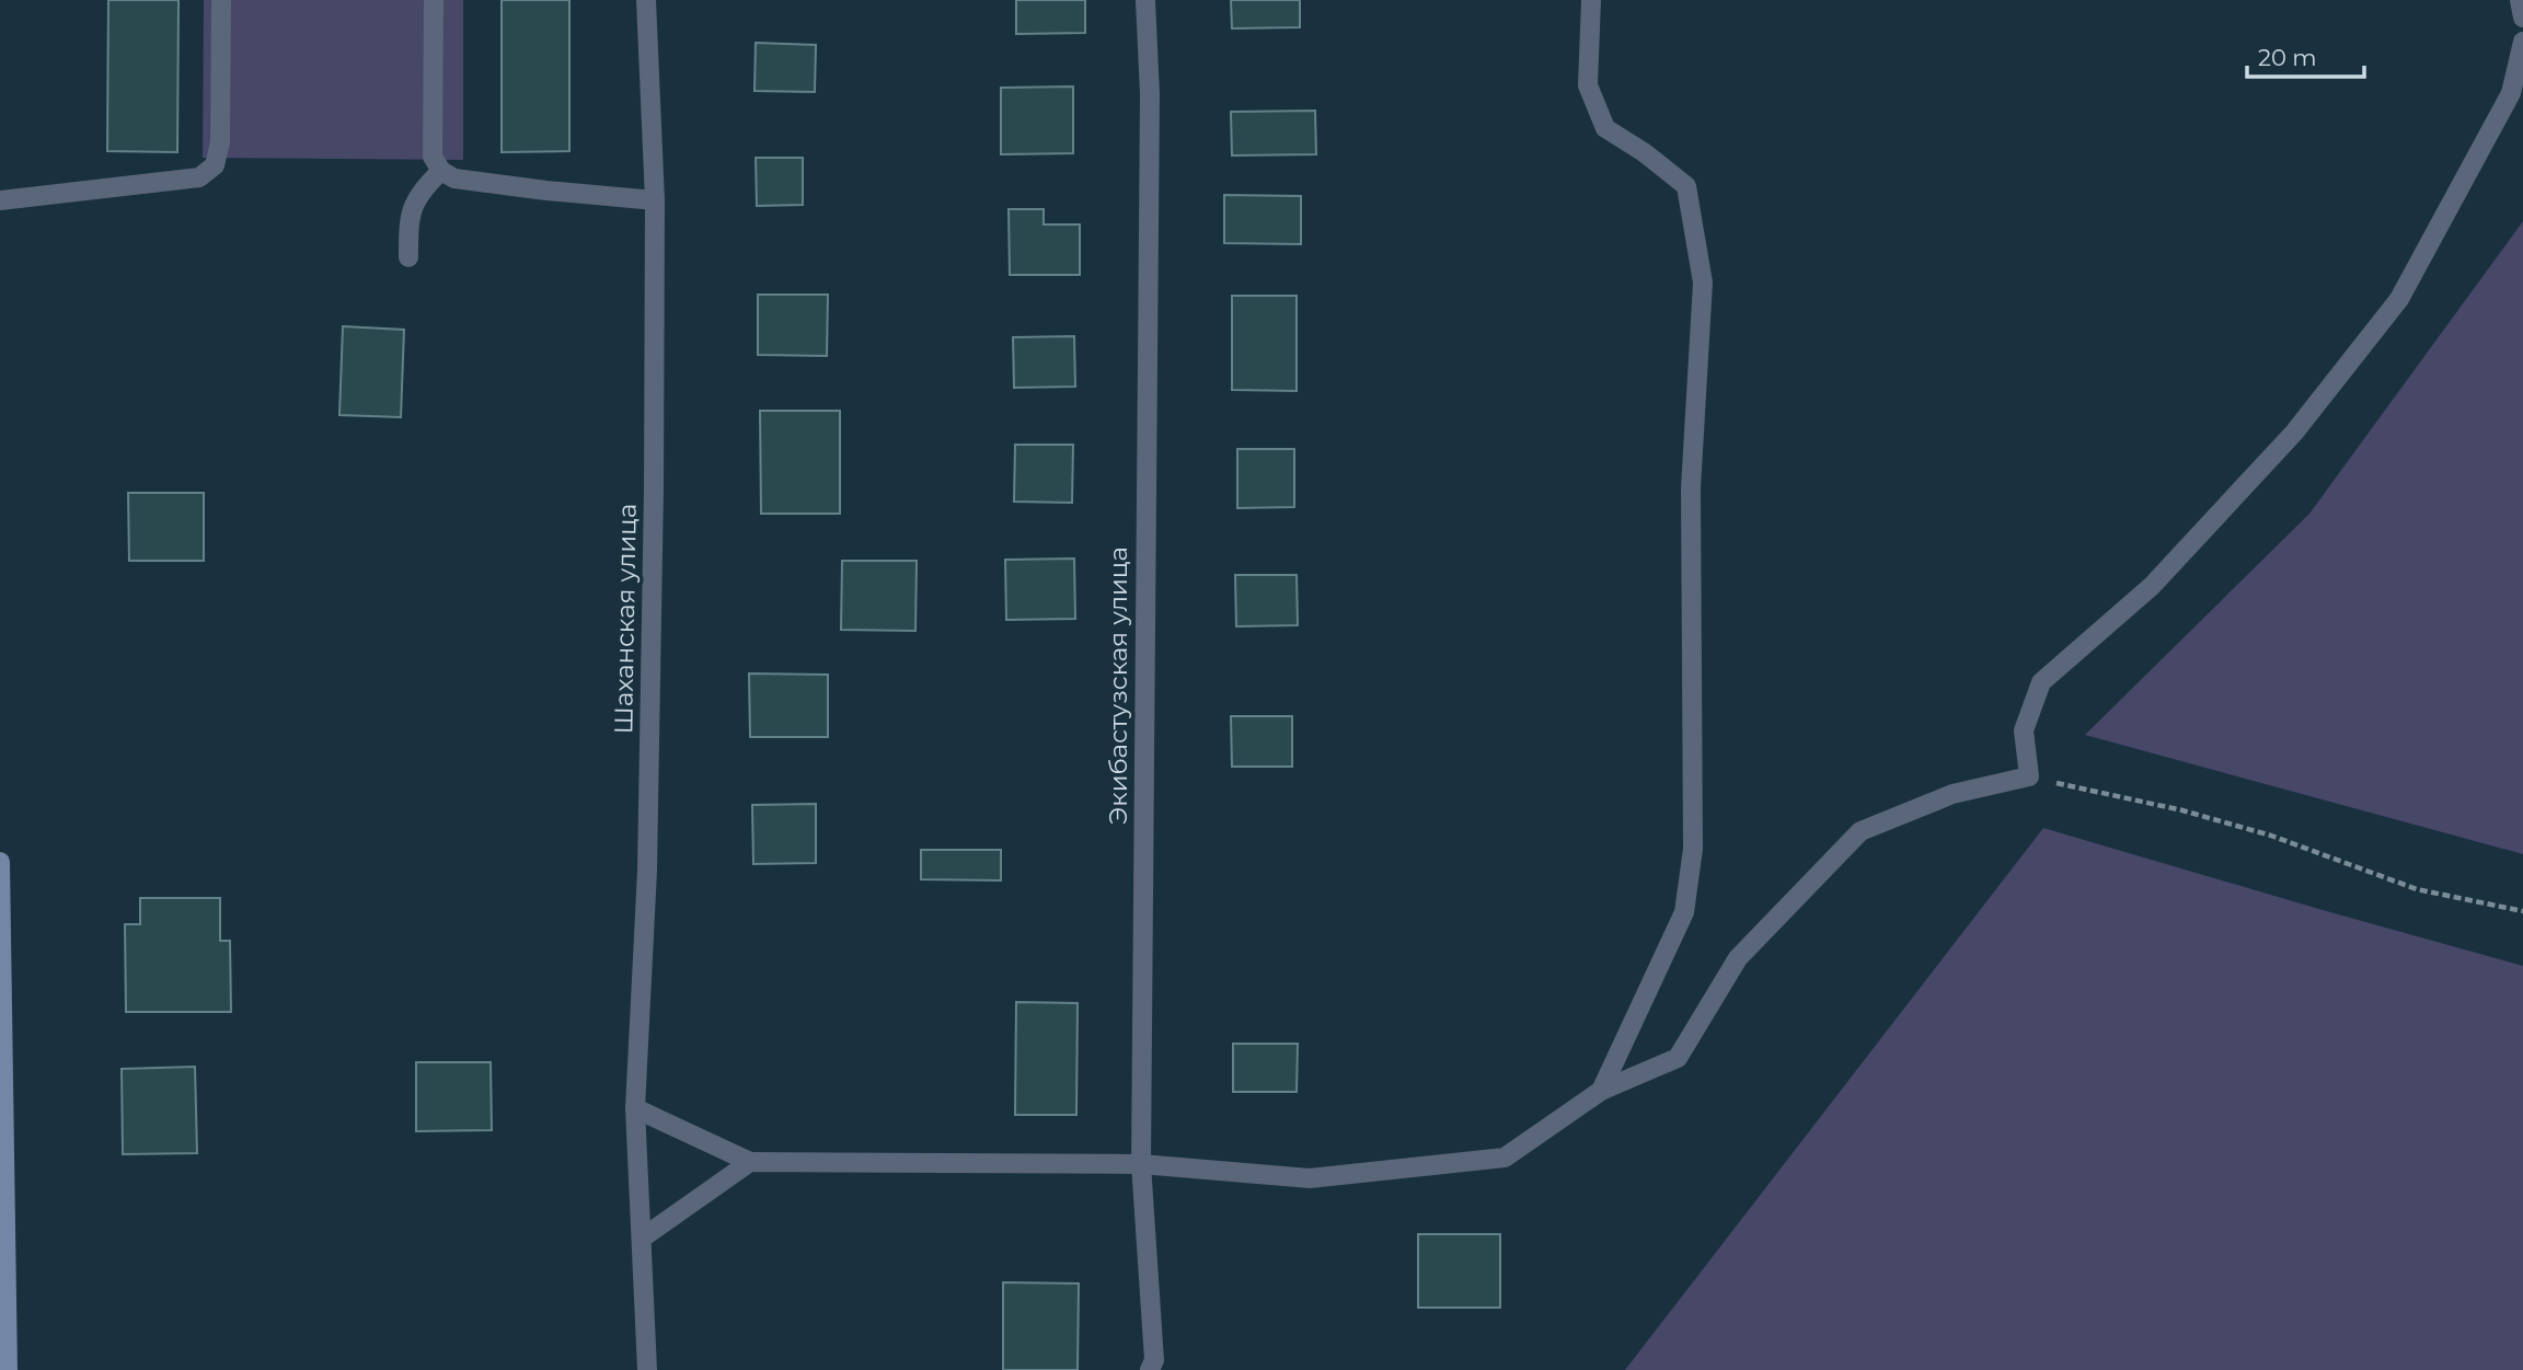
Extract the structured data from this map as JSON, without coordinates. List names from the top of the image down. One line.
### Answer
{"streets":{"street":["Шаханская улица","Экибастузская улица"]},"scale_bar":"20 m"}
